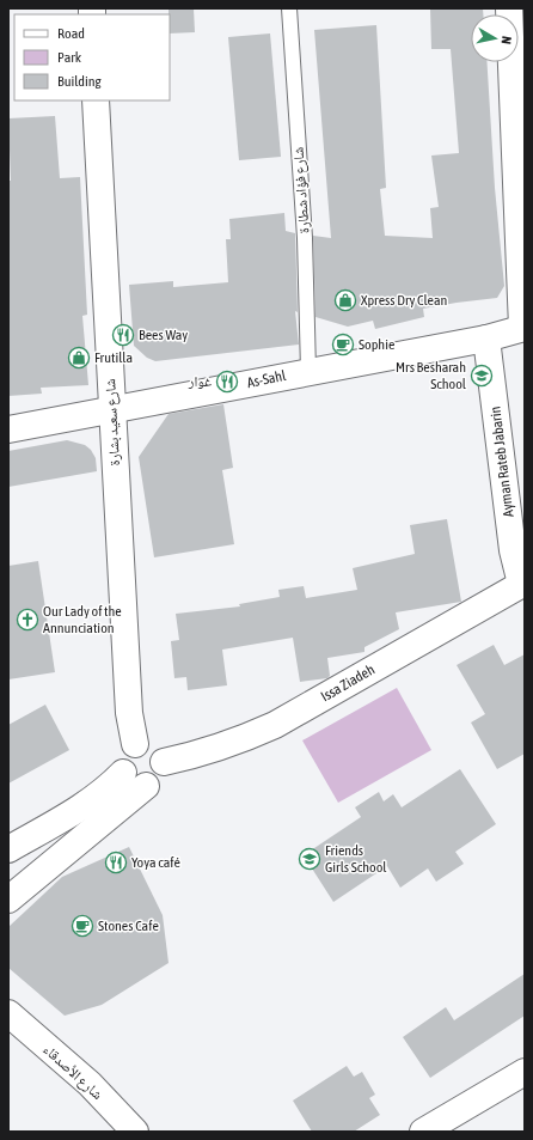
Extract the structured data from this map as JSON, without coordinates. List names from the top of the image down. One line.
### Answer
{"streets":{"street":["As-Sahl","شارع سعيد بشارة","Ayman Rateb Jabarin","Issa Ziadeh","شارع الأصدقاء"],"lane":["شارع فؤاد شطارة"]},"crossings":[["شارع فؤاد شطارة","As-Sahl"],["As-Sahl","شارع سعيد بشارة"],["As-Sahl","Ayman Rateb Jabarin"],["شارع سعيد بشارة","Issa Ziadeh"],["Ayman Rateb Jabarin","Issa Ziadeh"]],"places":{"shop":["Xpress Dry Clean","Frutilla"],"restaurant":["Bees Way","غوار","Yoya café"],"cafe":["Sophie","Stones Cafe"],"school or university":["Mrs Besharah School","Friends Girls School"],"church":["Our Lady of the Annunciation"]},"legend":["Road","Park","Building"],"north":"right"}
